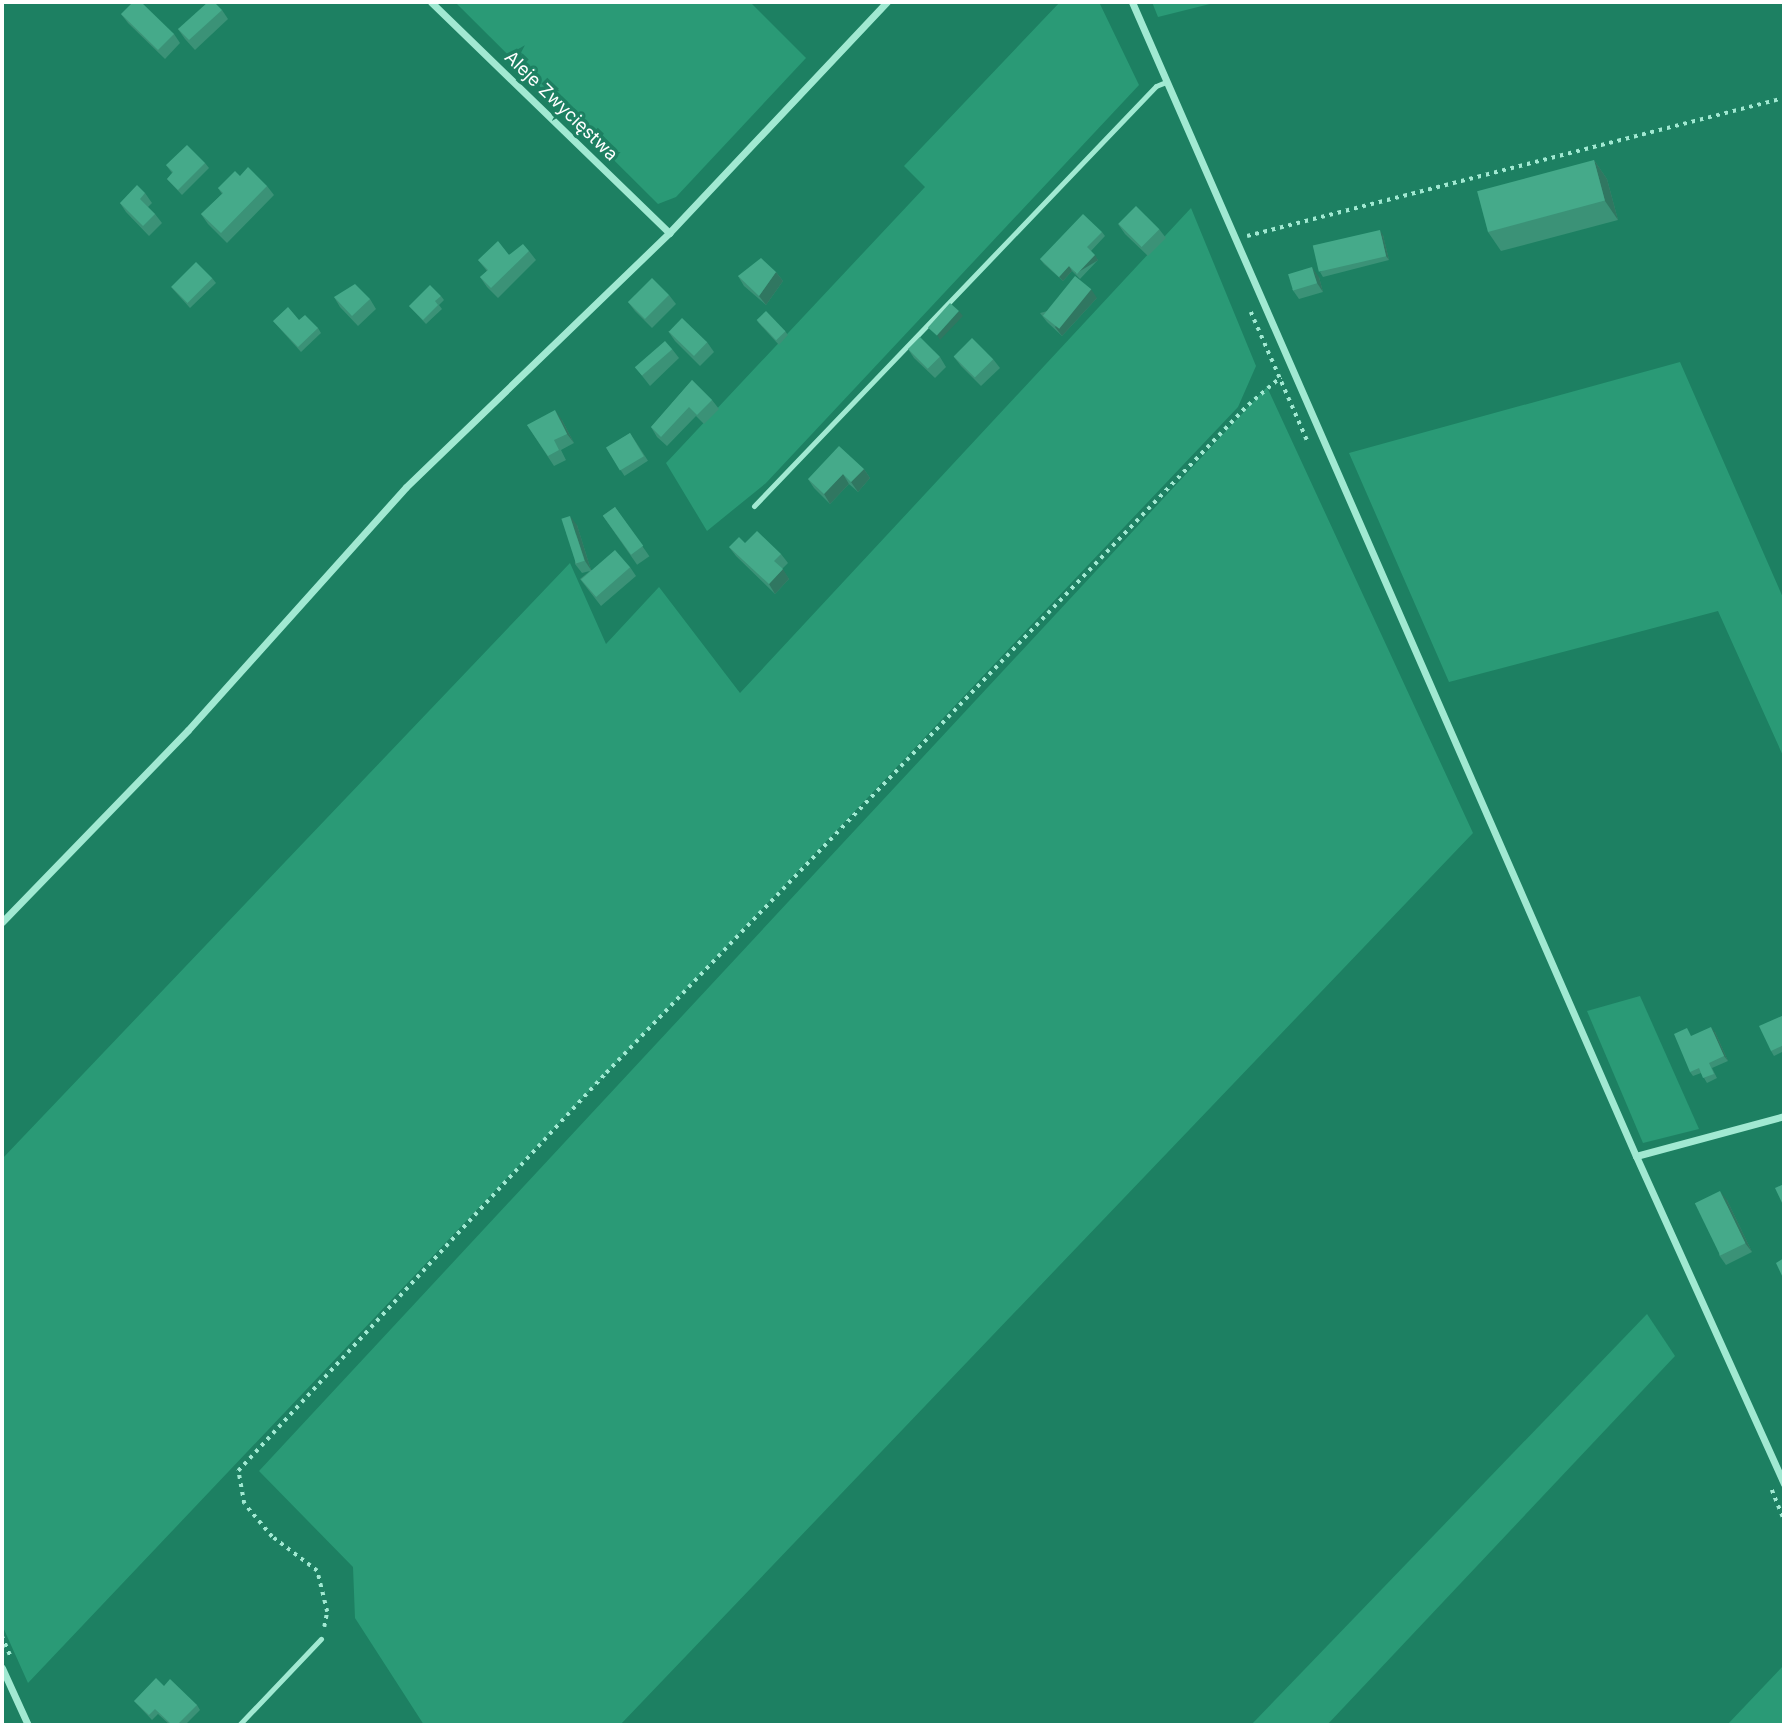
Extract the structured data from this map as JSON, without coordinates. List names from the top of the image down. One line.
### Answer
{"streets":{"street":["Aleje Zwycięstwa"]}}
